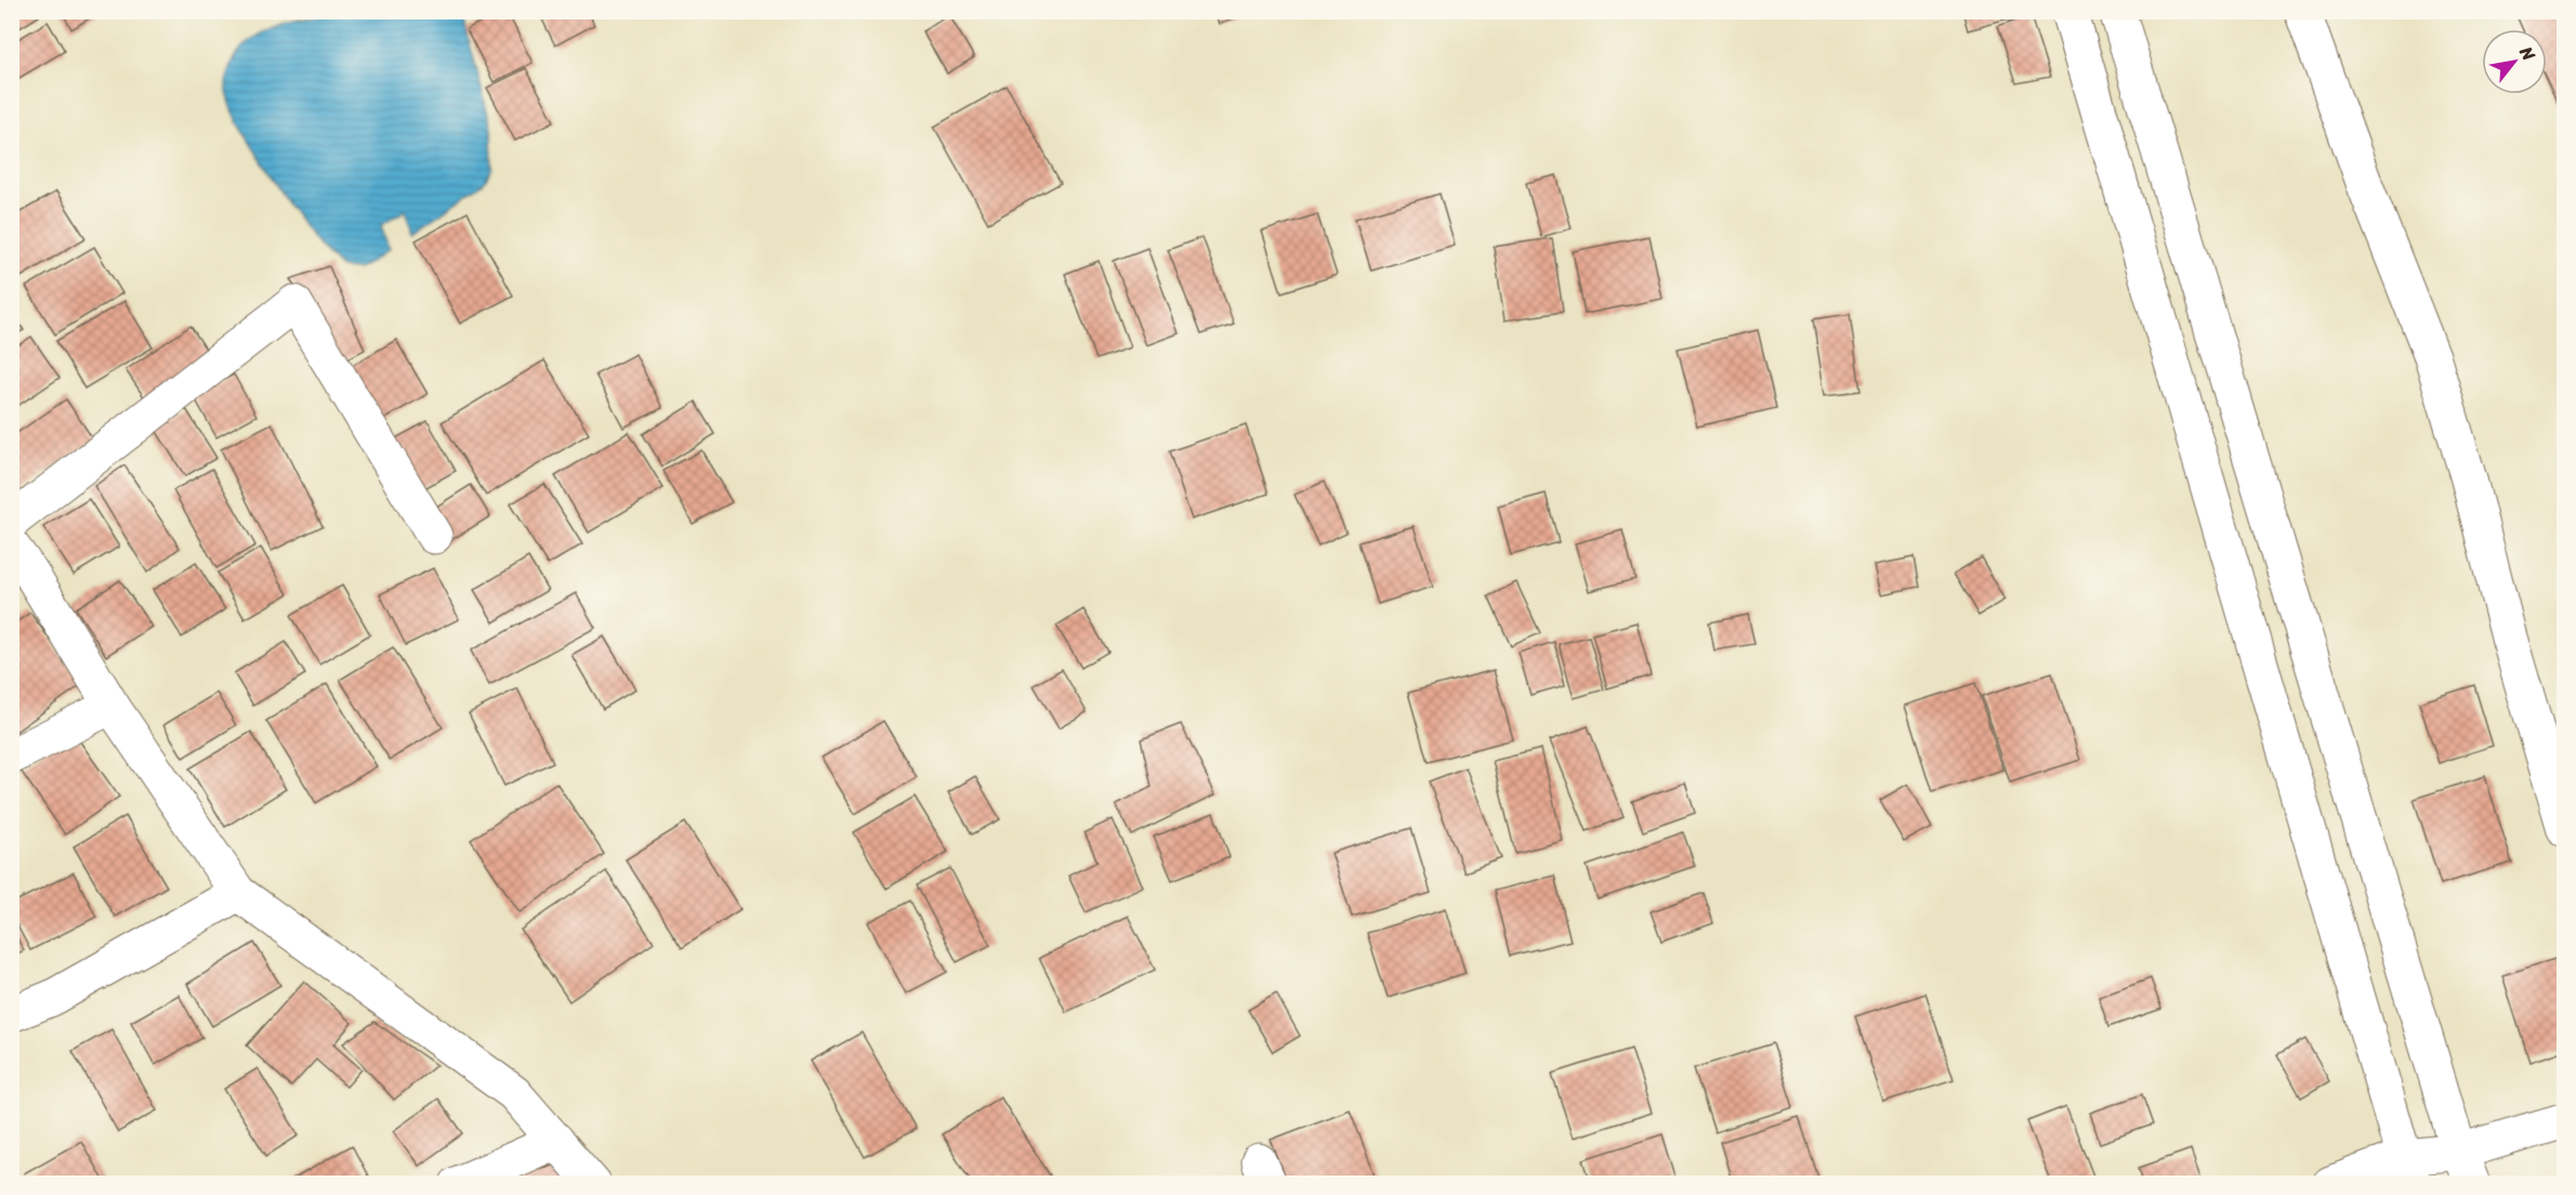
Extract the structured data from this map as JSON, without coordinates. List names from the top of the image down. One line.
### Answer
{"north":"top right"}
